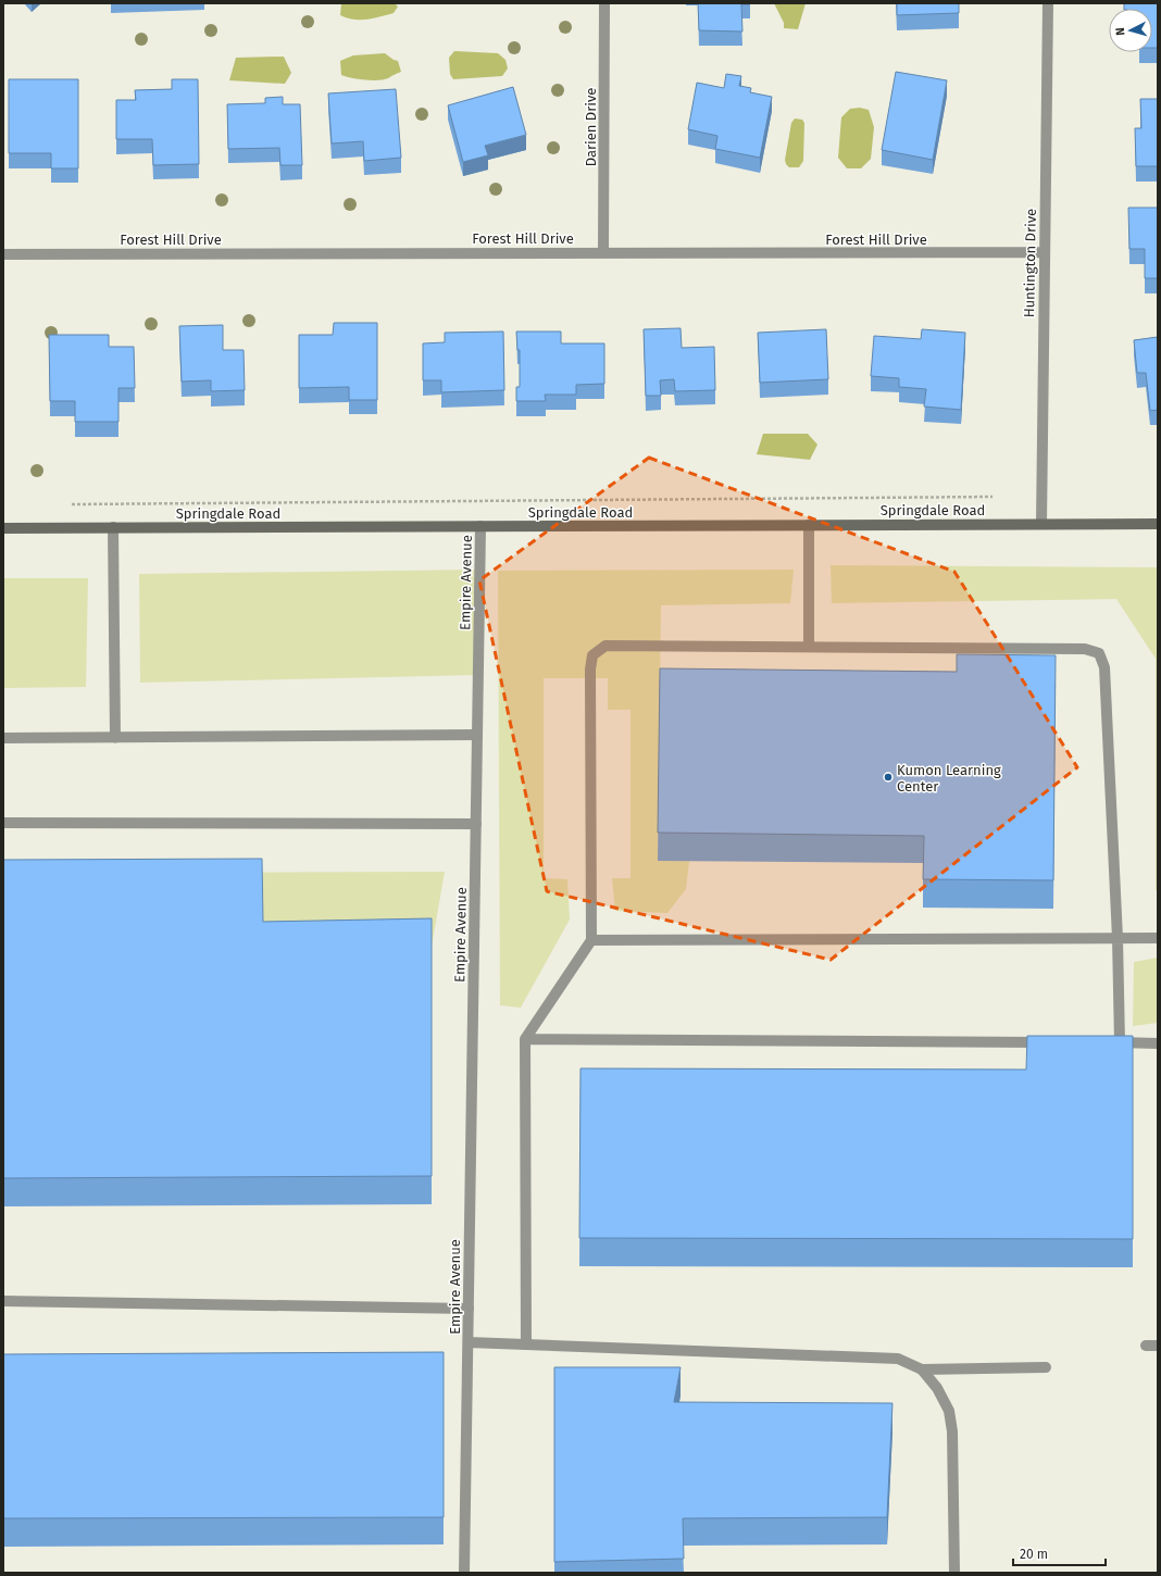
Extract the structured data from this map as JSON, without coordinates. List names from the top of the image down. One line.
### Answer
{"streets":{"main road":["Springdale Road"],"street":["Darien Drive","Forest Hill Drive","Huntington Drive","Empire Avenue"]},"crossings":[["Darien Drive","Forest Hill Drive"],["Forest Hill Drive","Huntington Drive"],["Huntington Drive","Springdale Road"],["Springdale Road","Empire Avenue"]],"places":["Kumon Learning Center"],"scale_bar":"20 m","north":"left"}
